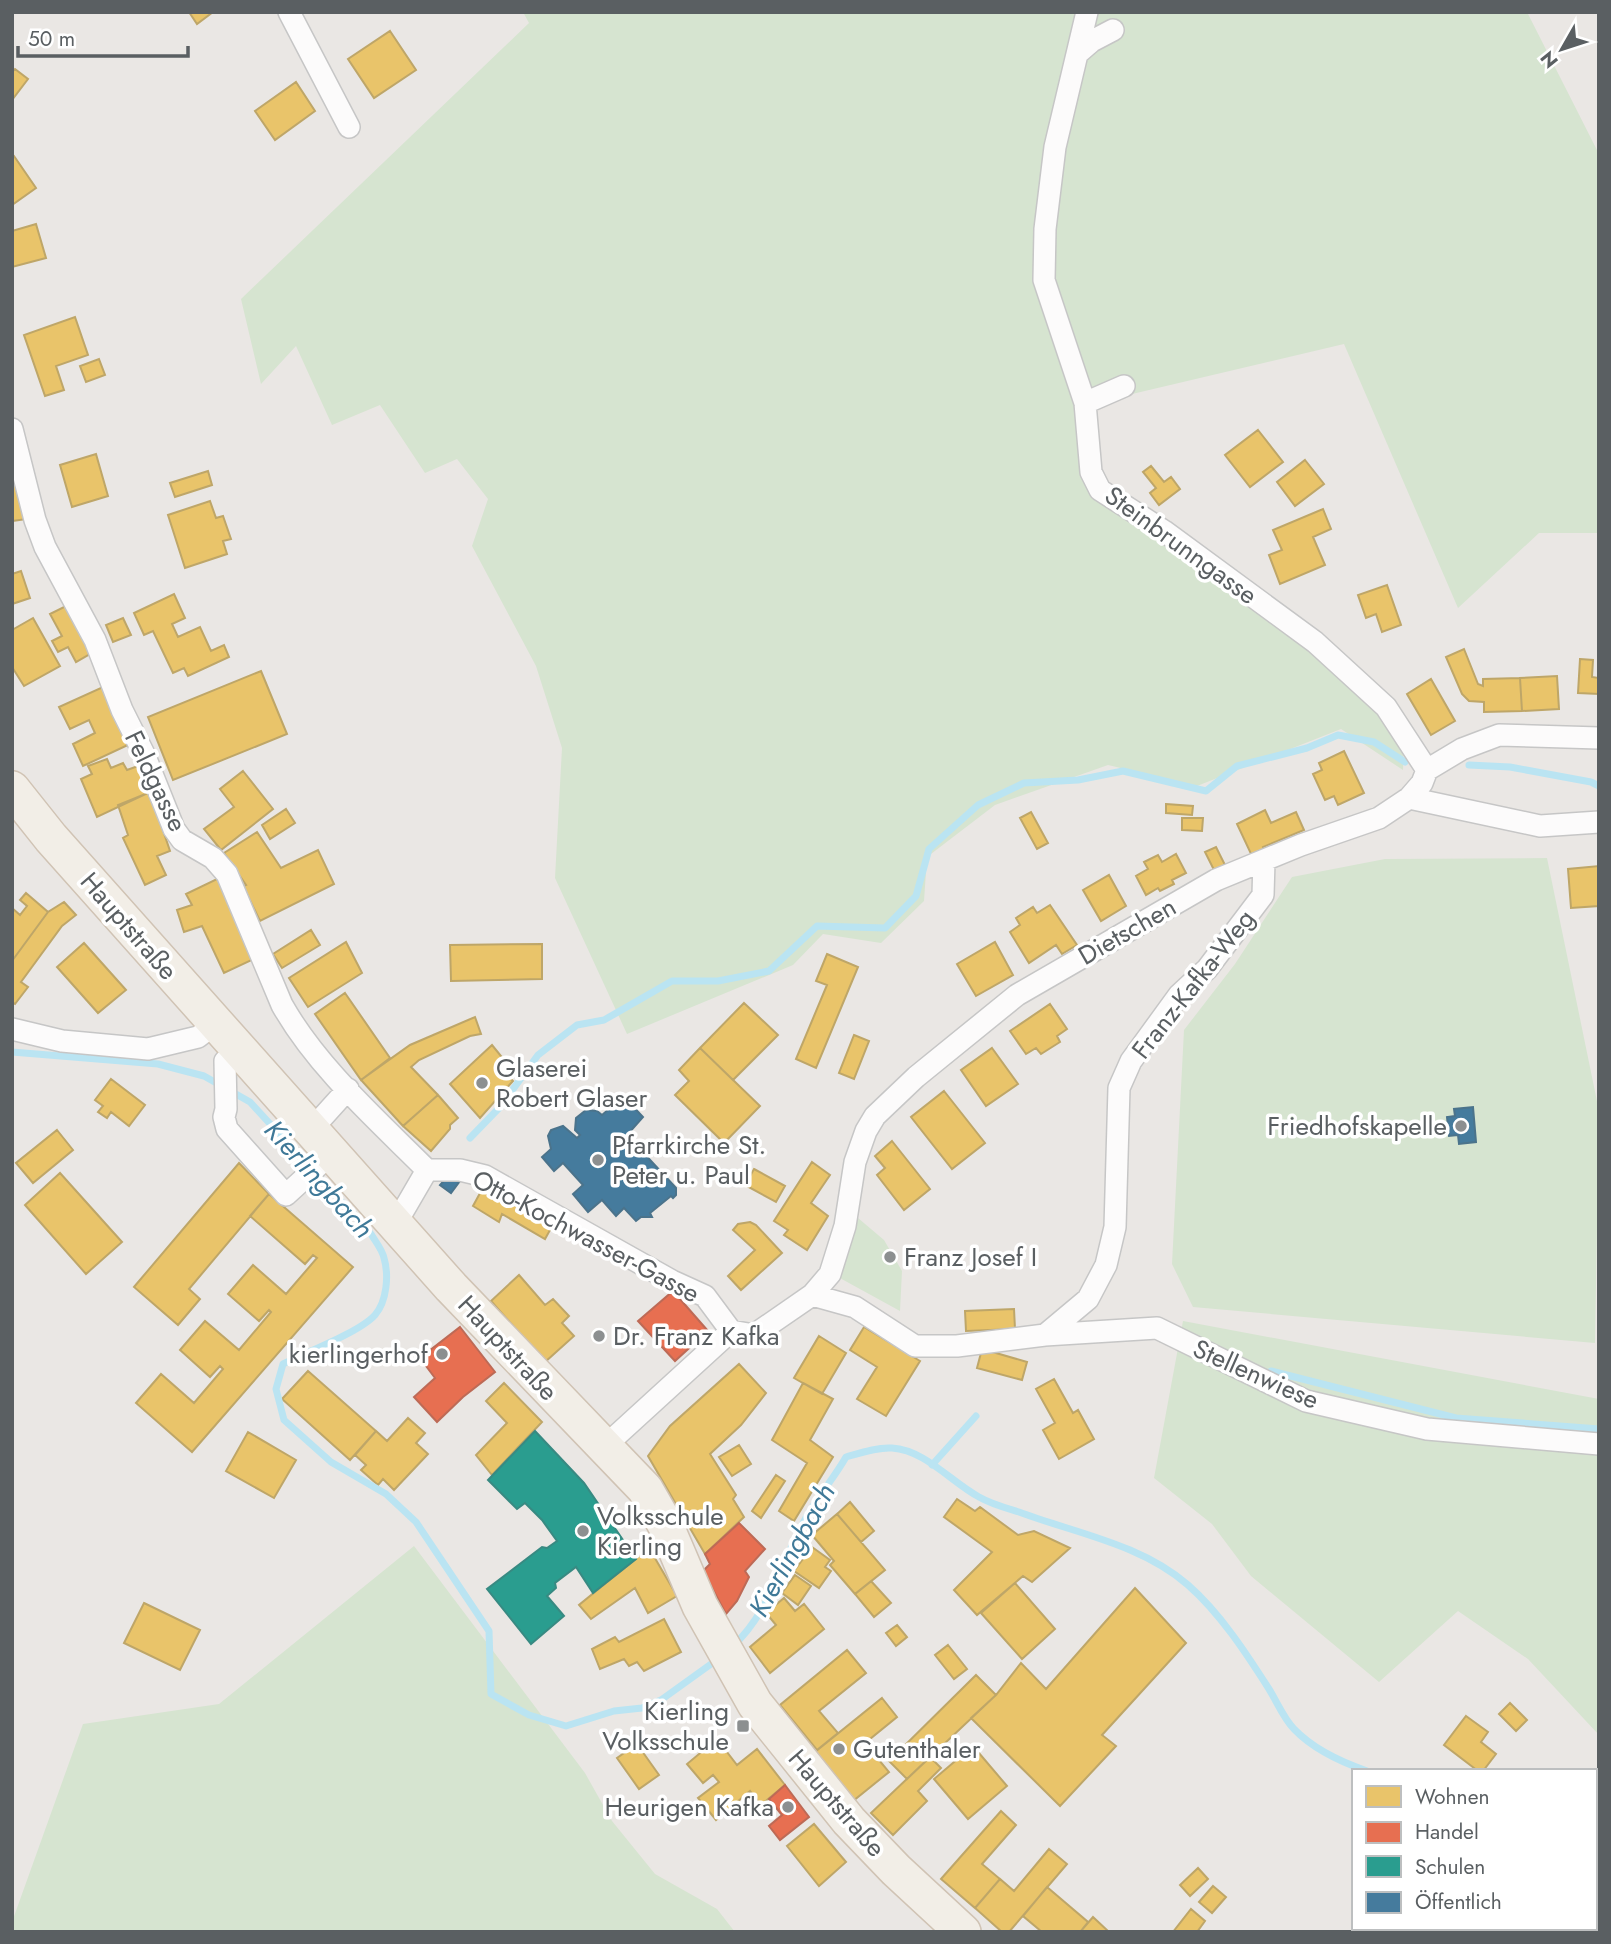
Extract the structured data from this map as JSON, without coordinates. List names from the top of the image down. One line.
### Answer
{"streets":{"main road":["Hauptstraße"],"street":["Steinbrunngasse","Feldgasse","Dietschen","Franz-Kafka-Weg","Otto-Kochwasser-Gasse","Stellenwiese"]},"crossings":[["Dietschen","Franz-Kafka-Weg"],["Dietschen","Otto-Kochwasser-Gasse"],["Dietschen","Stellenwiese"],["Franz-Kafka-Weg","Stellenwiese"]],"water":["Kierlingbach"],"places":{"other":["Glaserei Robert Glaser","Friedhofskapelle","Pfarrkirche St. Peter u. Paul","Franz Josef I","Dr. Franz Kafka","kierlingerhof","Volksschule Kierling","Gutenthaler","Heurigen Kafka"],"transit":["Kierling Volksschule"]},"legend":["Wohnen","Handel","Schulen","Öffentlich"],"scale_bar":"50 m","north":"bottom left"}
